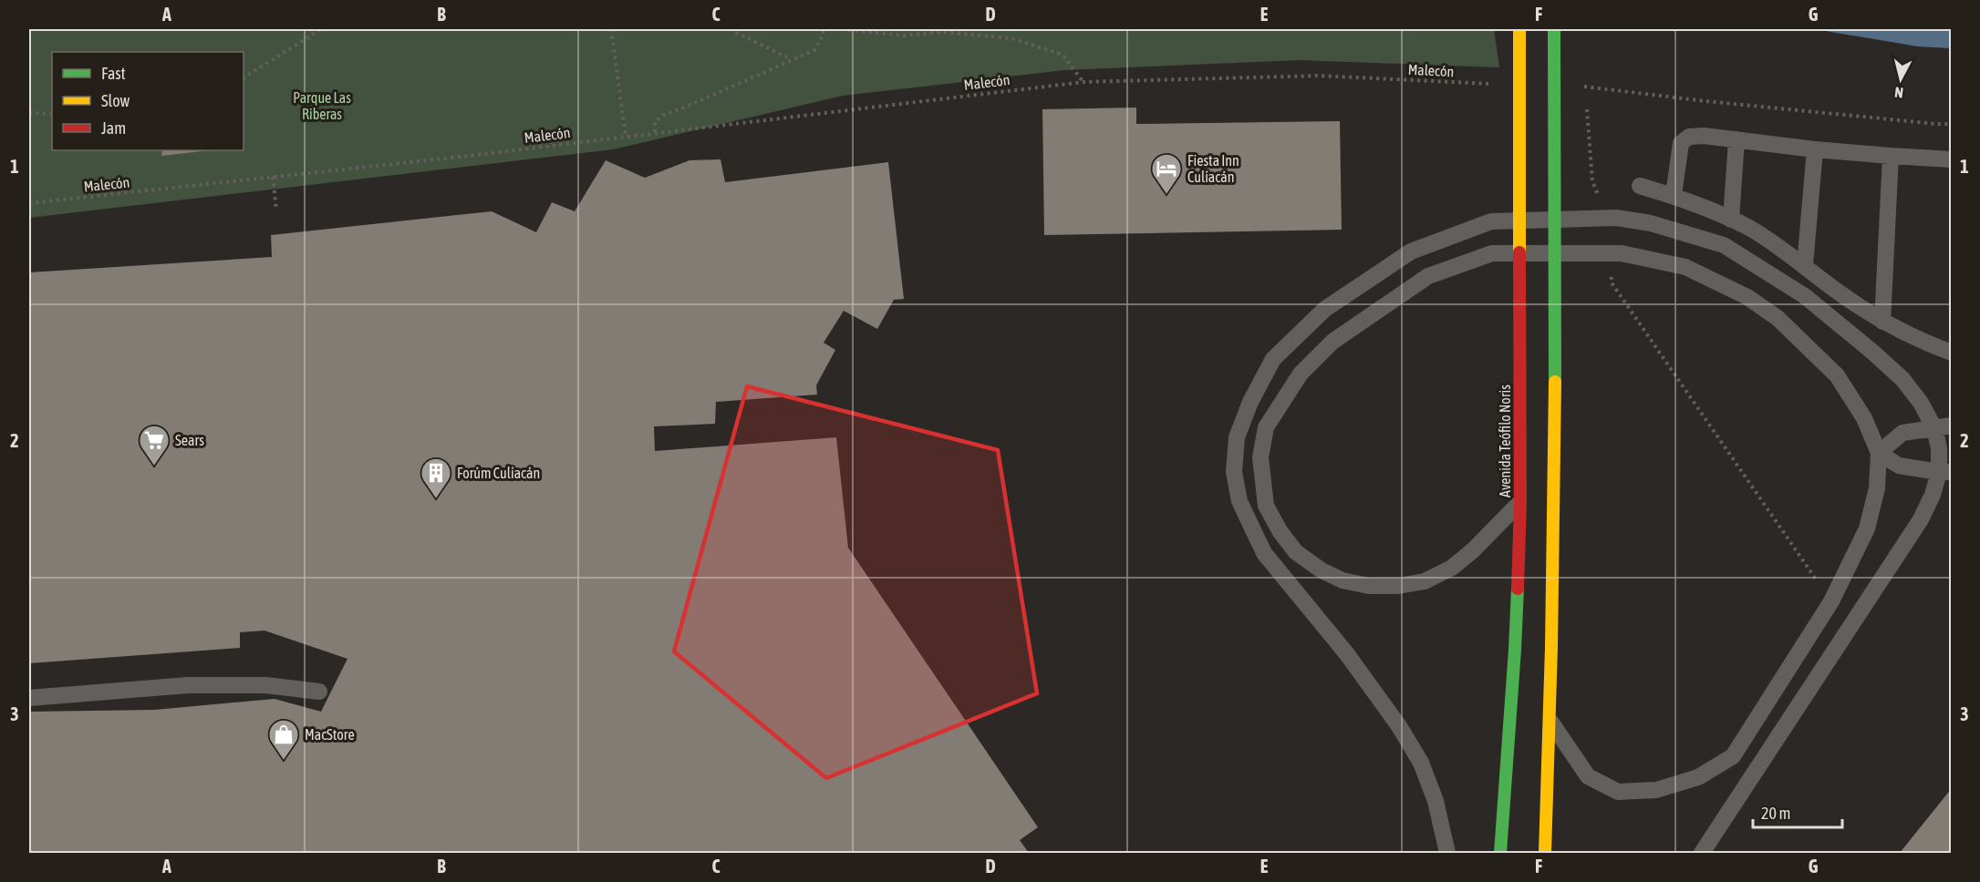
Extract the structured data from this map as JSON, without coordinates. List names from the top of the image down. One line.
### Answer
{"streets":{"main road":["Avenida Teófilo Noris"],"path":["Malecón"]},"parks":["Parque Las Riberas"],"places":{"hotel":["Fiesta Inn Culiacán"],"supermarket":["Sears"],"building":["Forúm Culiacán"],"shop":["MacStore"]},"legend":["Fast","Slow","Jam"],"scale_bar":"20 m","north":"bottom","grid":{"columns":["A","B","C","D","E","F","G"],"rows":["1","2","3"]}}
